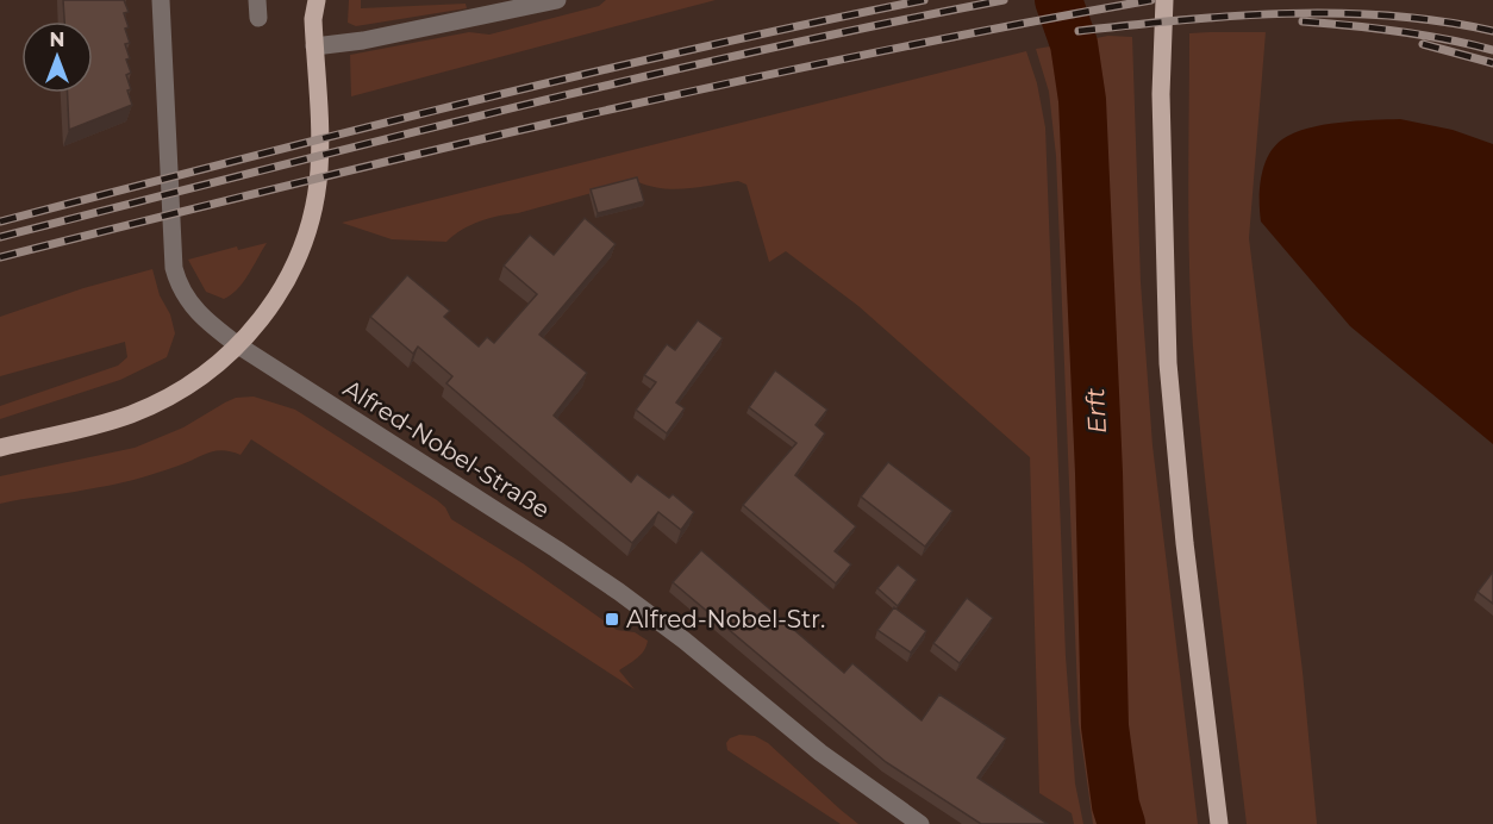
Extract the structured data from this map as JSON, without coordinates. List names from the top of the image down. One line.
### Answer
{"streets":{"street":["Alfred-Nobel-Straße"]},"water":["Erft"],"places":{"transit":["Alfred-Nobel-Str."]},"north":"top"}
